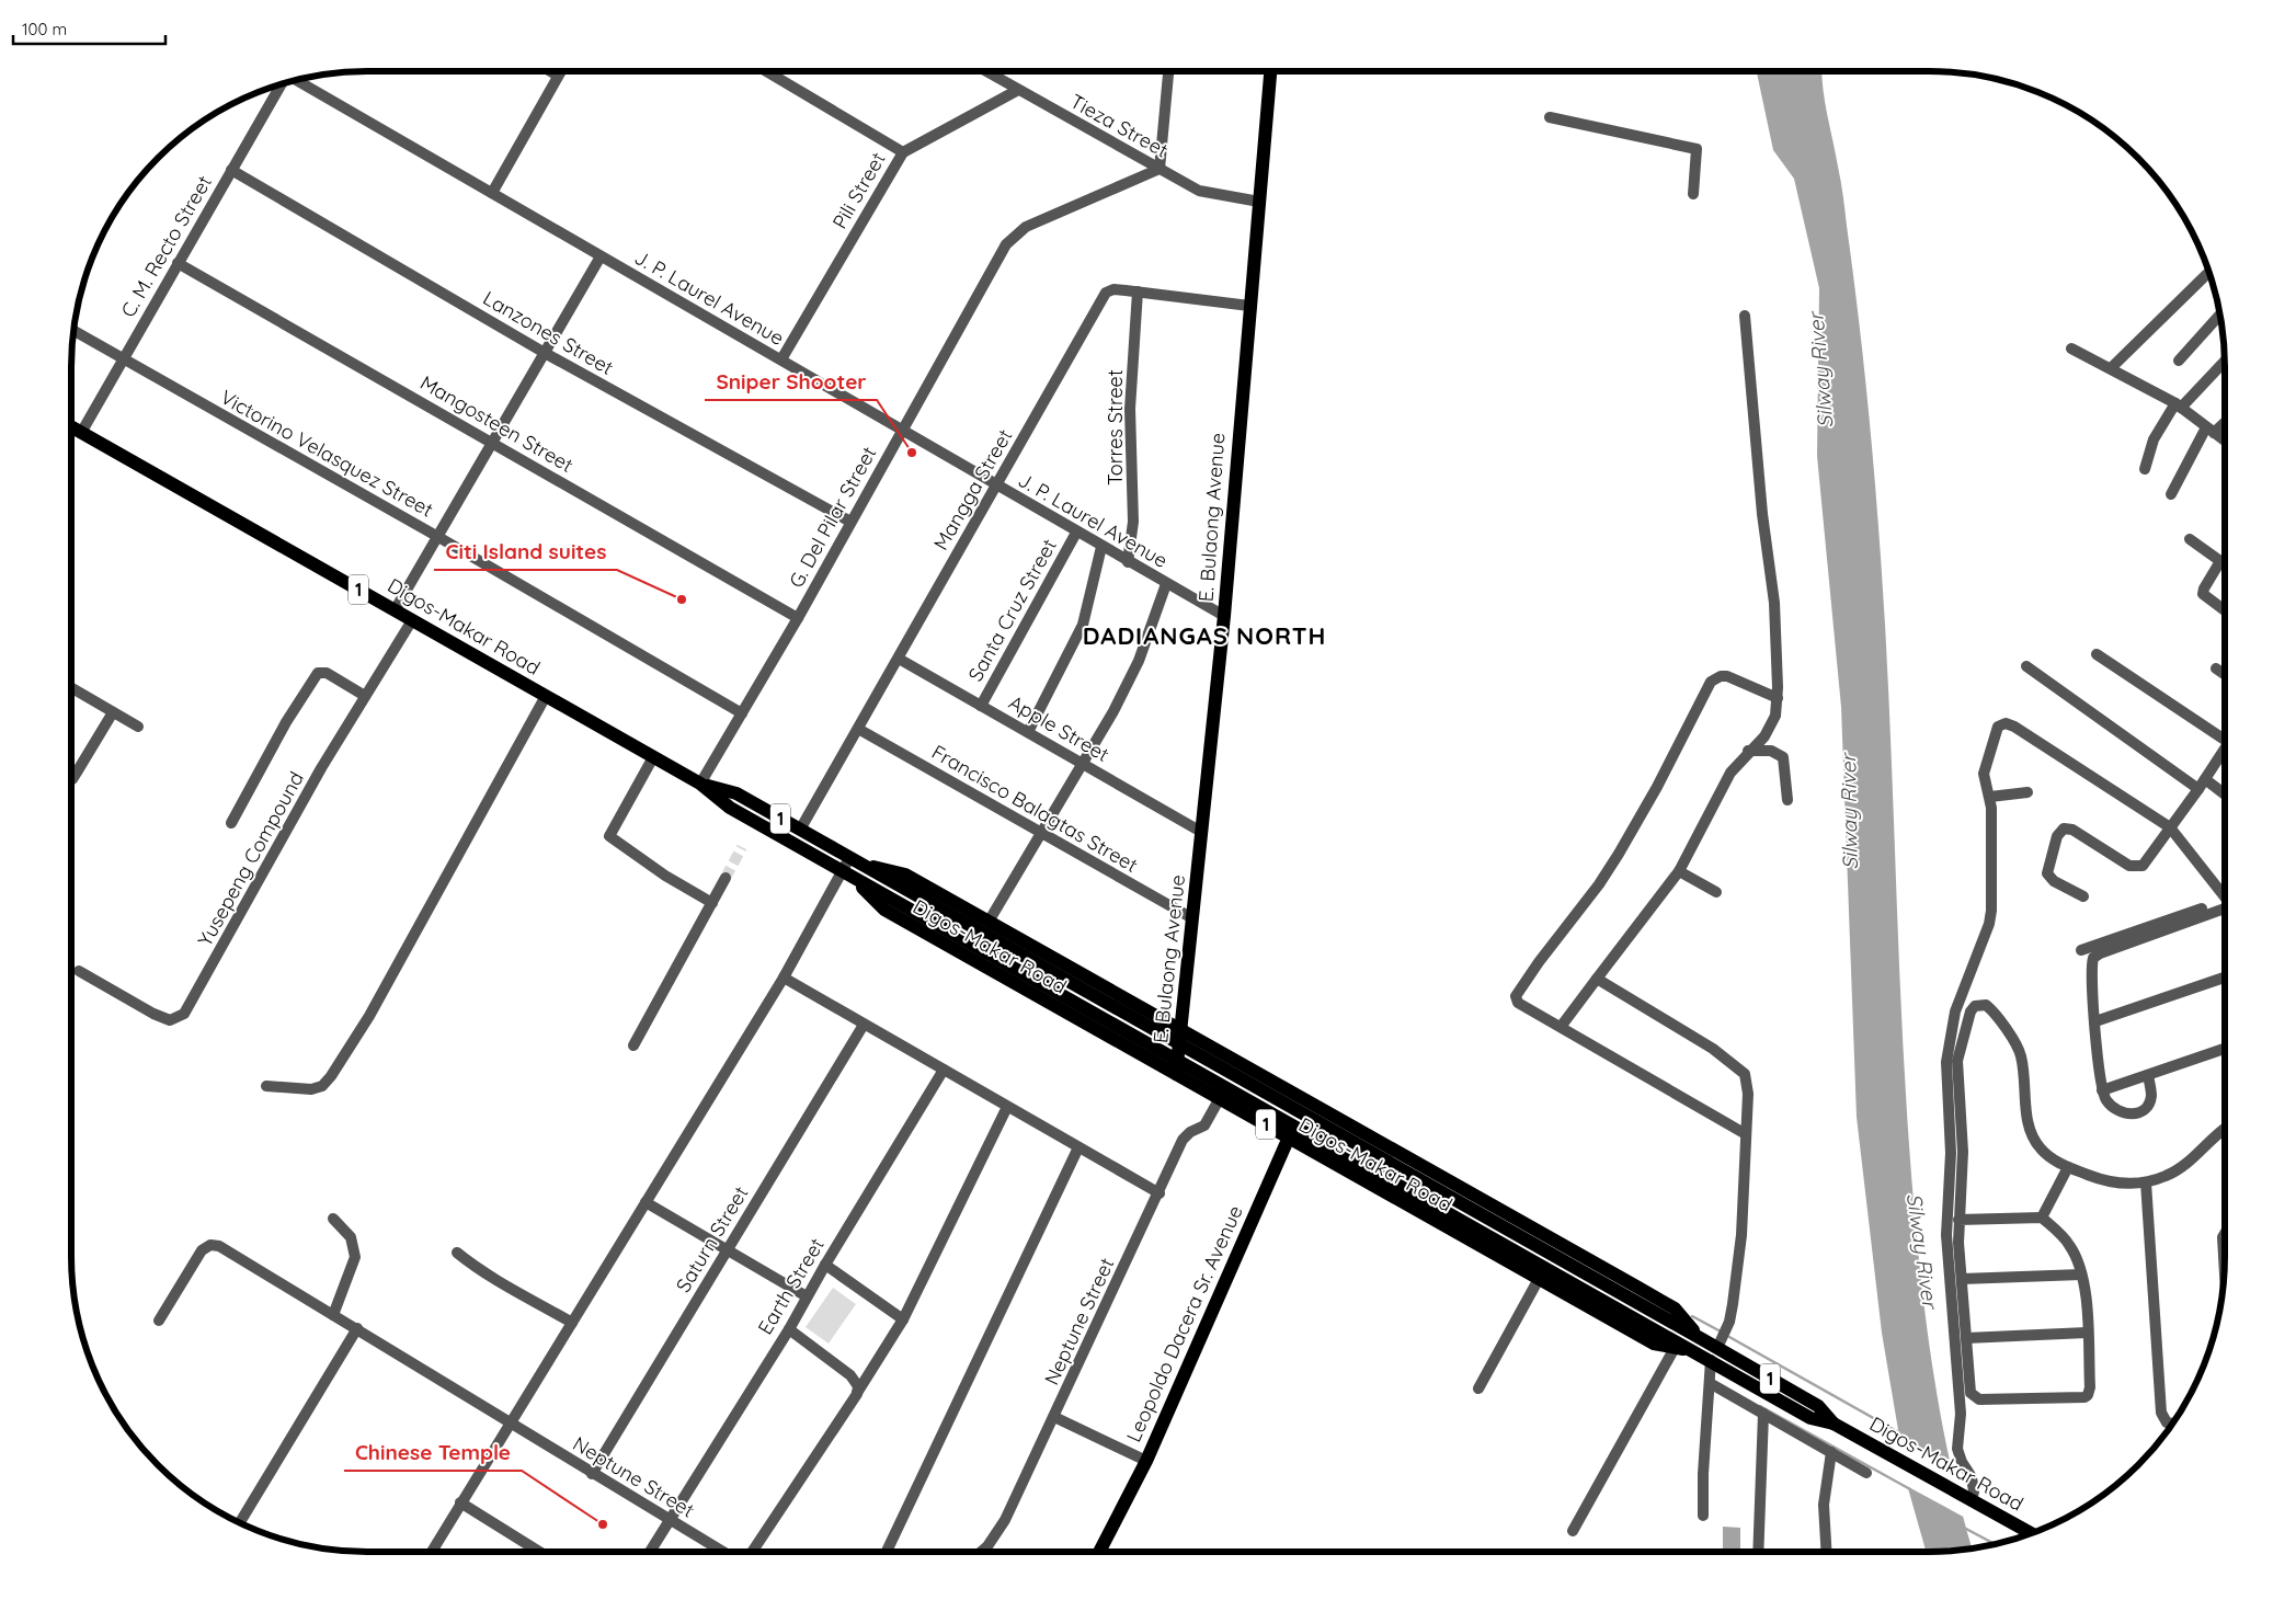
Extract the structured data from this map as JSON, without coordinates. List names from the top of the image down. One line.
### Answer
{"streets":{"main road":["E. Bulaong Avenue","1","Digos-Makar Road","Leopoldo Dacera Sr. Avenue"],"street":["Tieza Street","Pili Street","C. M. Recto Street","J. P. Laurel Avenue","Lanzones Street","Mangosteen Street","Torres Street","Victorino Velasquez Street","Mangga Street","G. Del Pilar Street","Santa Cruz Street","Apple Street","Francisco Balagtas Street","Yusepeng Compound","Saturn Street","Earth Street","Neptune Street"]},"crossings":[["Tieza Street","Pili Street"],["Tieza Street","G. Del Pilar Street"],["Tieza Street","E. Bulaong Avenue"],["Pili Street","J. P. Laurel Avenue"],["C. M. Recto Street","Lanzones Street"],["C. M. Recto Street","Mangosteen Street"],["C. M. Recto Street","Victorino Velasquez Street"],["C. M. Recto Street","Digos-Makar Road"],["J. P. Laurel Avenue","Torres Street"],["J. P. Laurel Avenue","Mangga Street"],["J. P. Laurel Avenue","G. Del Pilar Street"],["J. P. Laurel Avenue","E. Bulaong Avenue"],["J. P. Laurel Avenue","Santa Cruz Street"],["Lanzones Street","G. Del Pilar Street"],["Mangosteen Street","G. Del Pilar Street"],["Torres Street","Mangga Street"],["Victorino Velasquez Street","G. Del Pilar Street"],["Mangga Street","E. Bulaong Avenue"],["Mangga Street","Digos-Makar Road"],["Mangga Street","Apple Street"],["Mangga Street","Francisco Balagtas Street"],["G. Del Pilar Street","Digos-Makar Road"],["E. Bulaong Avenue","Digos-Makar Road"],["E. Bulaong Avenue","Apple Street"],["E. Bulaong Avenue","Francisco Balagtas Street"],["Santa Cruz Street","Apple Street"],["Digos-Makar Road","Yusepeng Compound"],["Digos-Makar Road","Neptune Street"],["Digos-Makar Road","Leopoldo Dacera Sr. Avenue"],["Saturn Street","Neptune Street"],["Earth Street","Neptune Street"]],"districts":["DADIANGAS NORTH"],"water":["Silway River"],"places":["Sniper Shooter","Citi Island suites","Chinese Temple"],"scale_bar":"100 m"}
